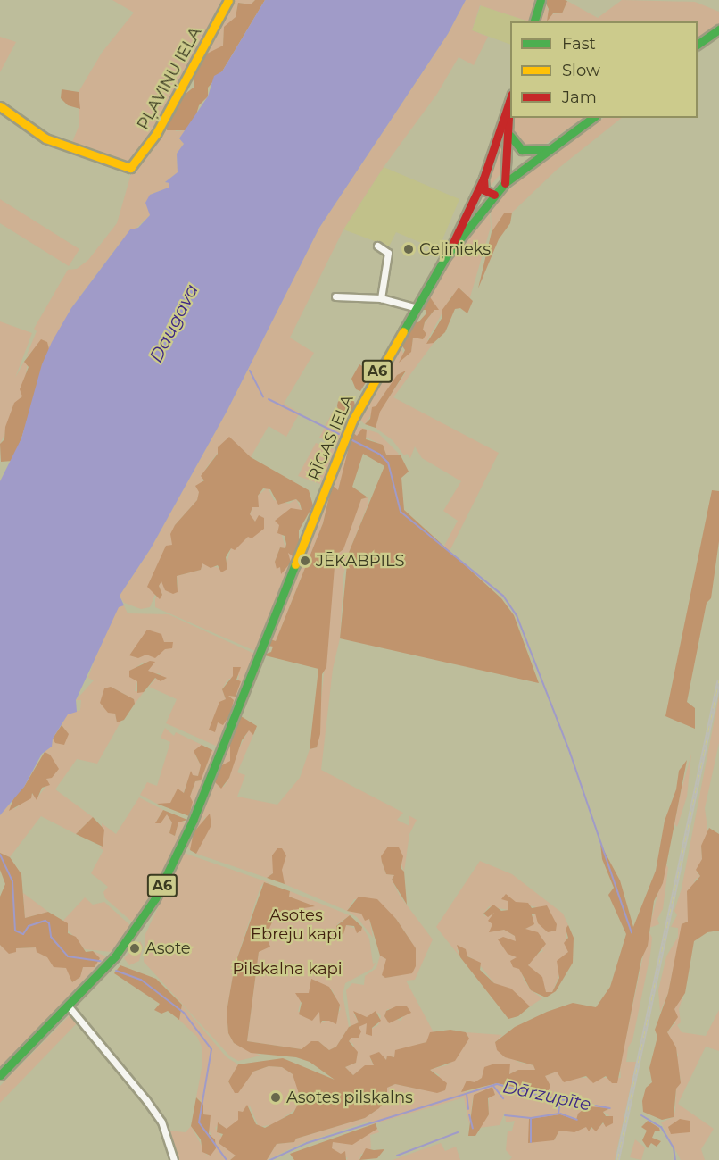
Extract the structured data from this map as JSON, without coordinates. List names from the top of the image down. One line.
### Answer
{"streets":{"main road":["PĻAVIŅU IELA","A6","RĪGAS IELA"]},"crossings":[["A6","RĪGAS IELA"]],"water":["Daugava","Dārzupīte"],"parks":["Asotes Ebreju kapi","Pilskalna kapi"],"places":["Ceļinieks","JĒKABPILS","Asote","Asotes pilskalns"],"legend":["Fast","Slow","Jam"]}
